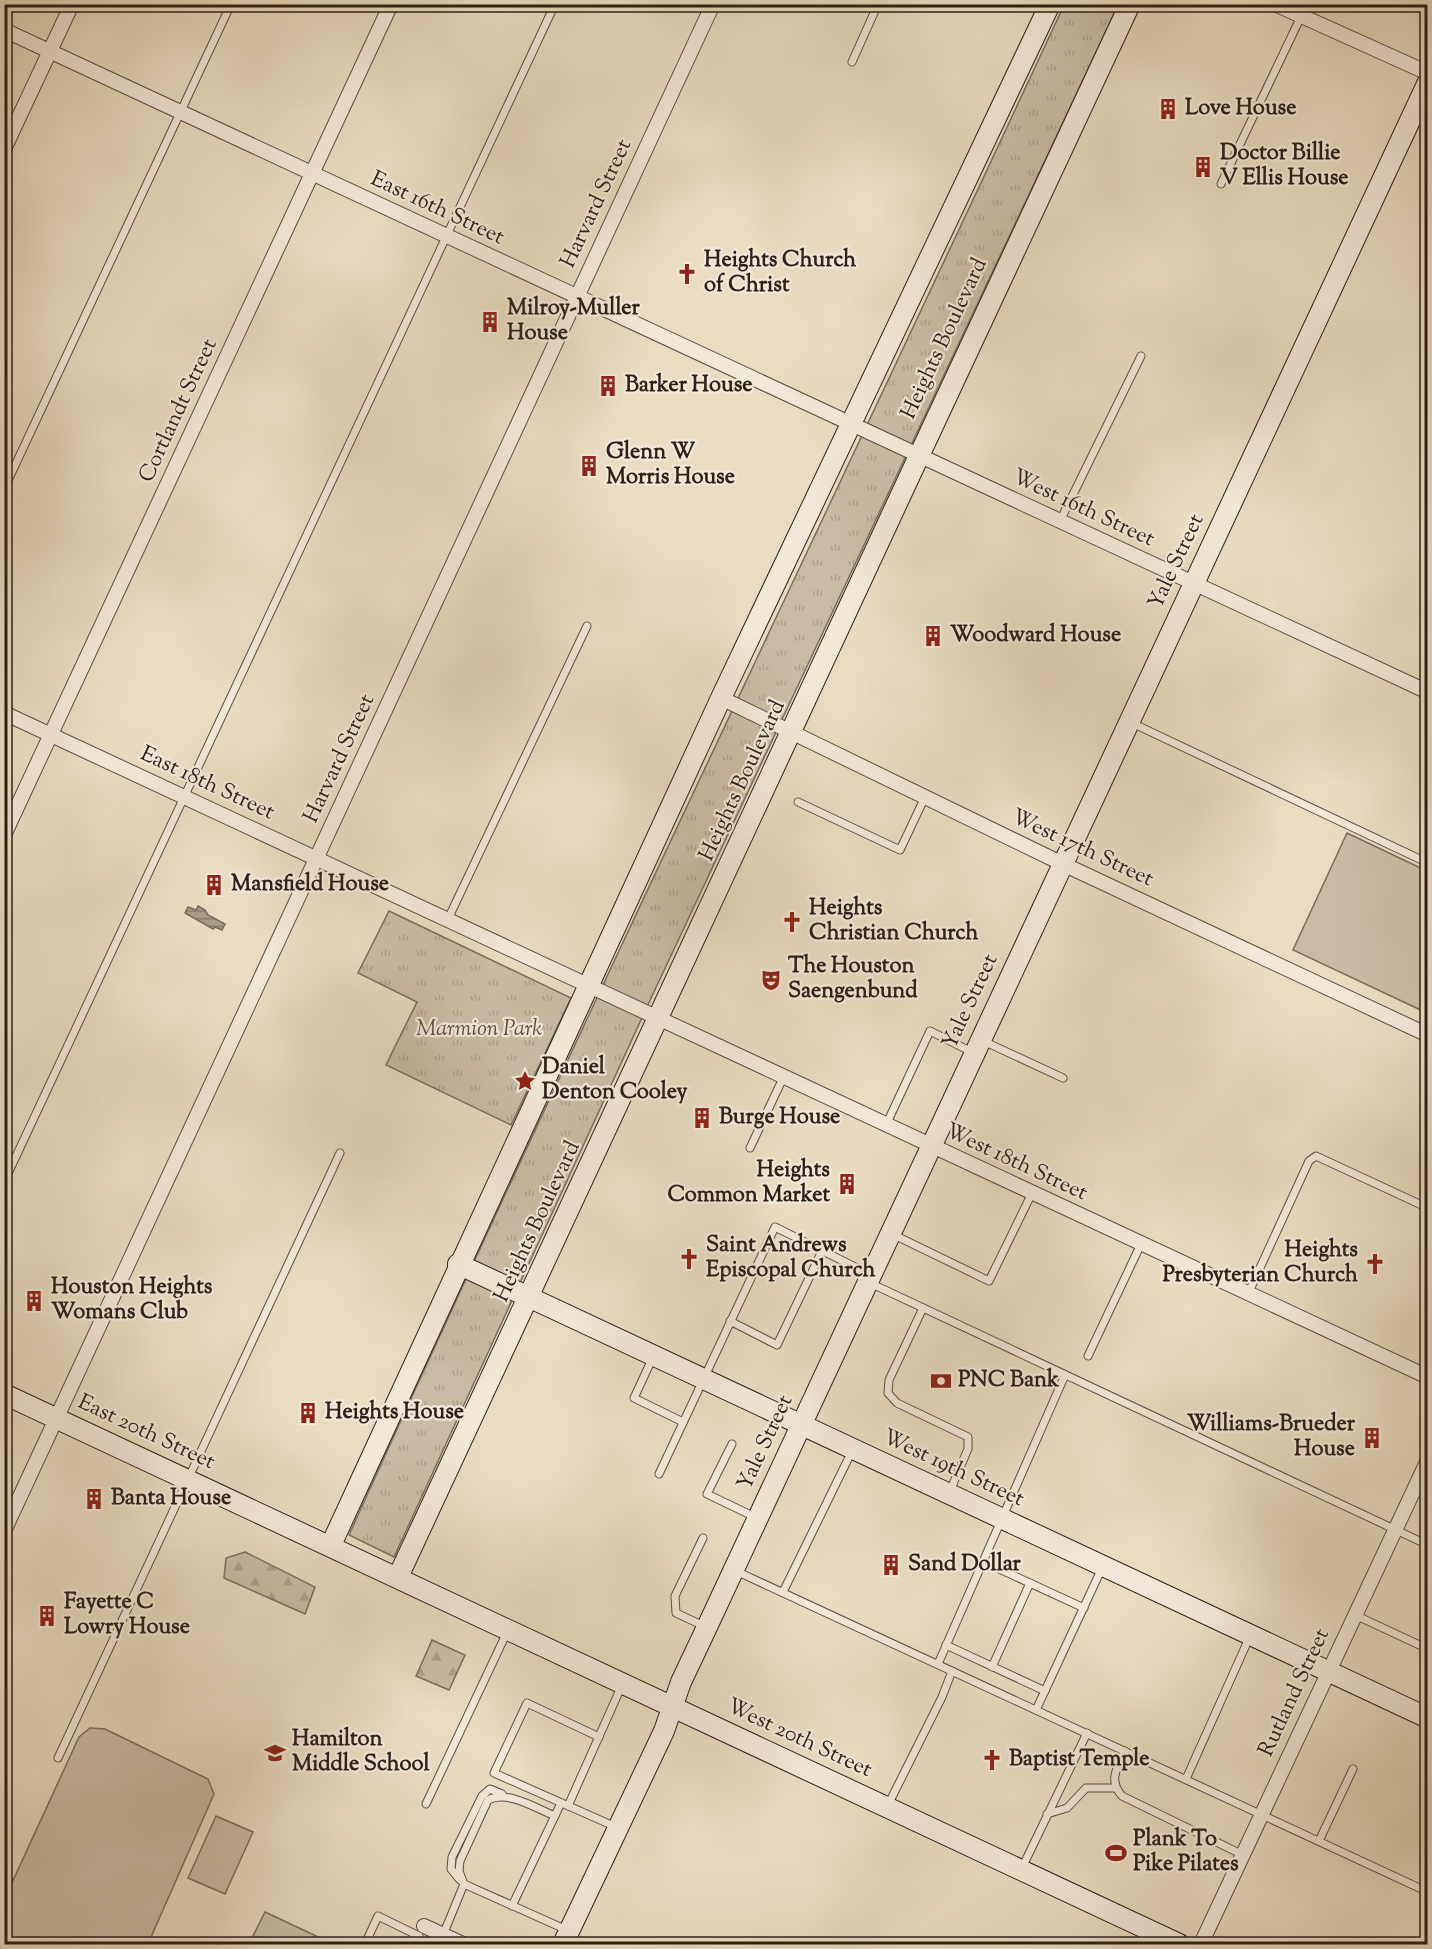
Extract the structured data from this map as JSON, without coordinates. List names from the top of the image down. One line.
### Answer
{"streets":{"main road":["Heights Boulevard","Yale Street","East 20th Street","West 19th Street","West 20th Street"],"street":["Harvard Street","East 16th Street","Cortlandt Street","West 16th Street","East 18th Street","West 17th Street","West 18th Street","Rutland Street"]},"crossings":[["Harvard Street","East 16th Street"],["Harvard Street","East 18th Street"],["Harvard Street","East 20th Street"],["East 16th Street","Cortlandt Street"],["East 16th Street","West 16th Street"],["Heights Boulevard","West 16th Street"],["Heights Boulevard","West 17th Street"],["Heights Boulevard","West 18th Street"],["Heights Boulevard","East 20th Street"],["Heights Boulevard","West 19th Street"],["Heights Boulevard","West 20th Street"],["Cortlandt Street","East 18th Street"],["West 16th Street","Yale Street"],["Yale Street","West 17th Street"],["Yale Street","West 18th Street"],["Yale Street","West 19th Street"],["Yale Street","West 20th Street"],["East 18th Street","West 18th Street"],["East 20th Street","West 20th Street"],["West 19th Street","Rutland Street"]],"parks":["Marmion Park"],"places":{"building":["Love House","Doctor Billie V Ellis House","Milroy-Muller House","Barker House","Glenn W Morris House","Woodward House","Mansfield House","Burge House","Heights Common Market","Houston Heights Womans Club","Heights House","Williams-Brueder House","Banta House","Sand Dollar","Fayette C Lowry House"],"church":["Heights Church of Christ","Heights Christian Church","Saint Andrews Episcopal Church","Heights Presbyterian Church","Baptist Temple"],"theatre":["The Houston Saengenbund"],"place":["Daniel Denton Cooley"],"bank":["PNC Bank"],"school or university":["Hamilton Middle School"],"sports":["Plank To Pike Pilates"]}}
